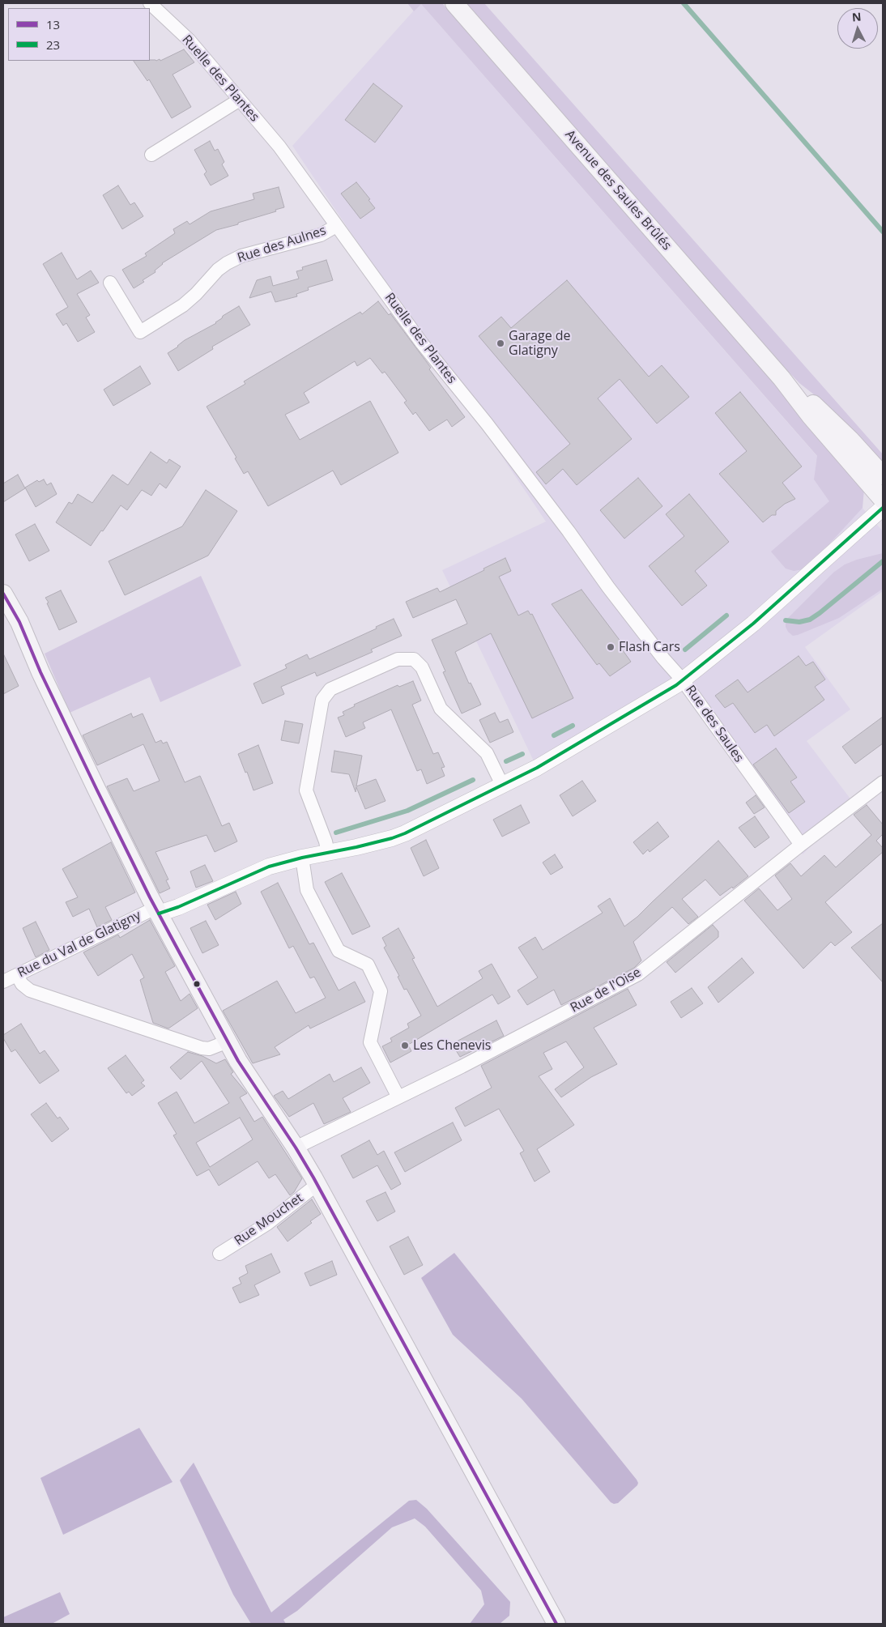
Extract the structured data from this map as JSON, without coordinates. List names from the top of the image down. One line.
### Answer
{"streets":{"main road":["Avenue des Saules Brûlés"],"street":["Ruelle des Plantes","Rue des Aulnes","Rue des Saules","Rue du Val de Glatigny","Rue de l'Oise","Rue Mouchet"]},"crossings":[["Ruelle des Plantes","Rue des Aulnes"],["Ruelle des Plantes","Rue des Saules"],["Rue des Saules","Rue de l'Oise"]],"places":["Garage de Glatigny","Flash Cars","Les Chenevis"],"lines":["transit line 23","transit line 13"],"legend":["13","23"],"north":"top"}
